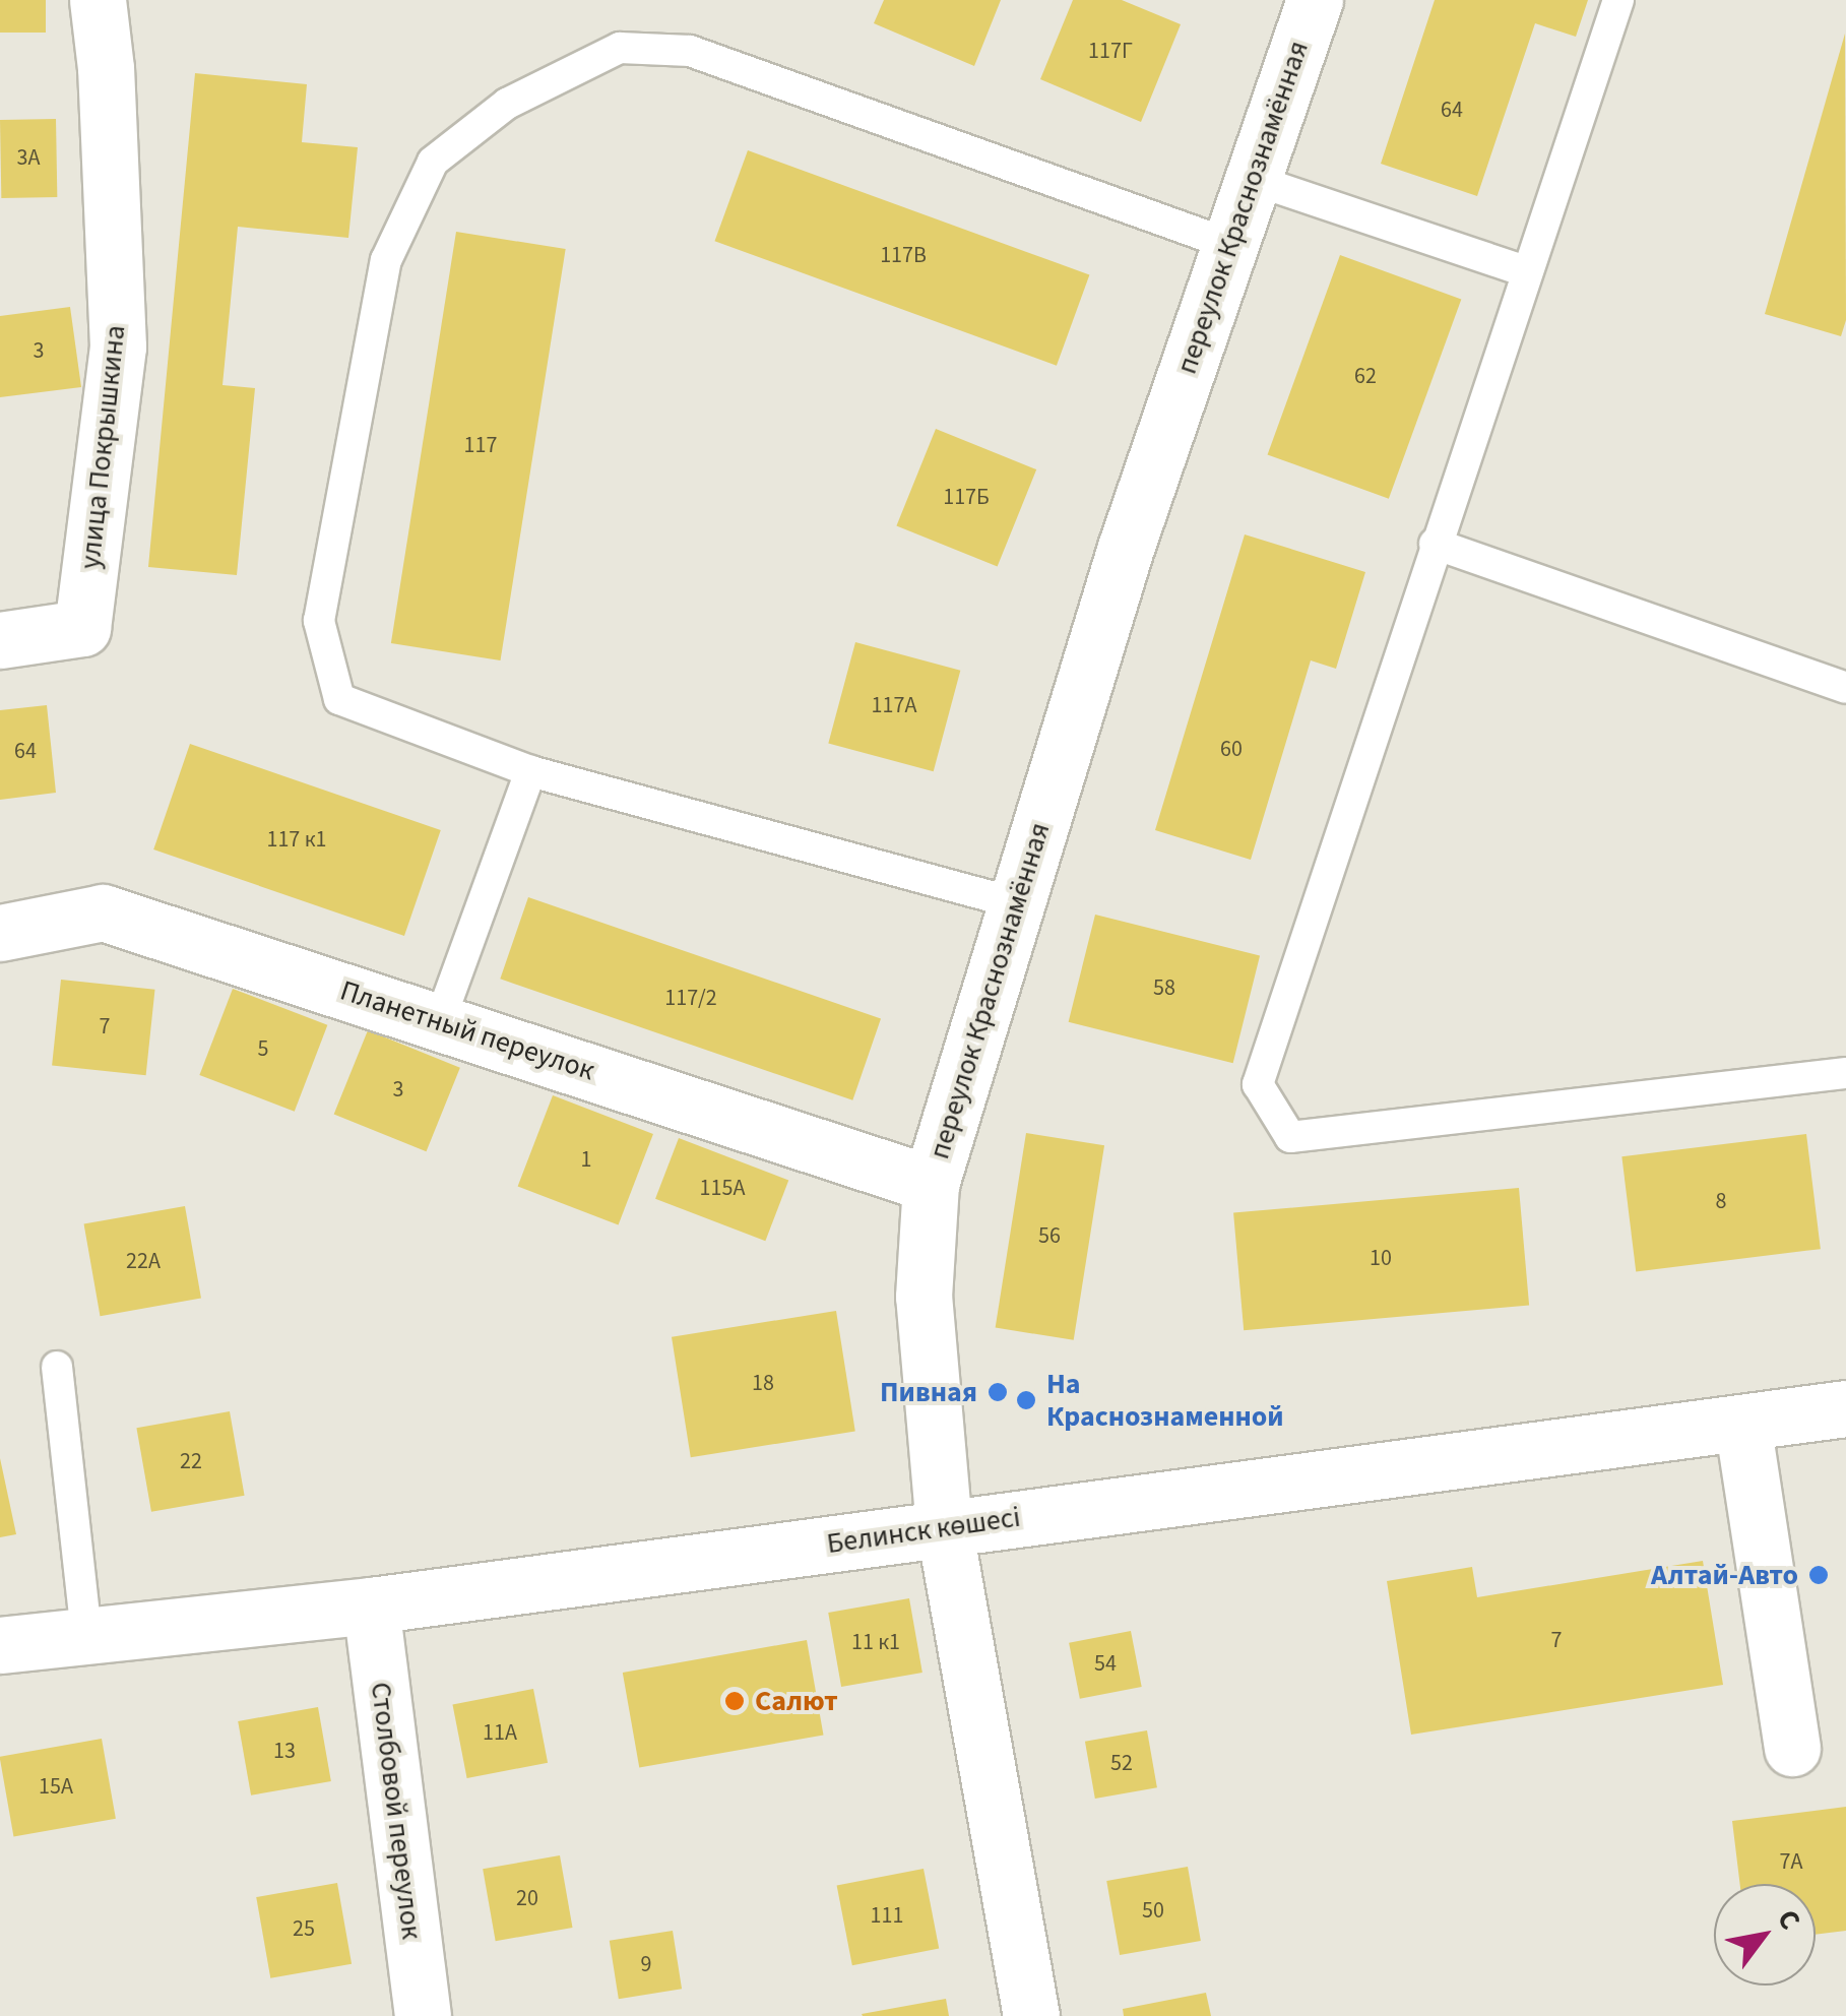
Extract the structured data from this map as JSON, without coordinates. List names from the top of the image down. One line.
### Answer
{"streets":{"street":["переулок Краснознамённая","улица Покрышкина","Планетный переулок","Белинск көшесі","Столбовой переулок"]},"crossings":[["переулок Краснознамённая","Планетный переулок"],["переулок Краснознамённая","Белинск көшесі"],["Белинск көшесі","Столбовой переулок"]],"places":["Пивная","На Краснознаменной","Алтай-Авто","Салют"],"house_numbers":["117Г","64","3А","117В","3","62","117","117Б","117А","60","64","117 к1","58","117/2","7","5","3","1","115А","8","56","10","22А","18","22","7","11 к1","54","11А","13","52","15А","7А","20","50","111","25","9"],"north":"top right"}
